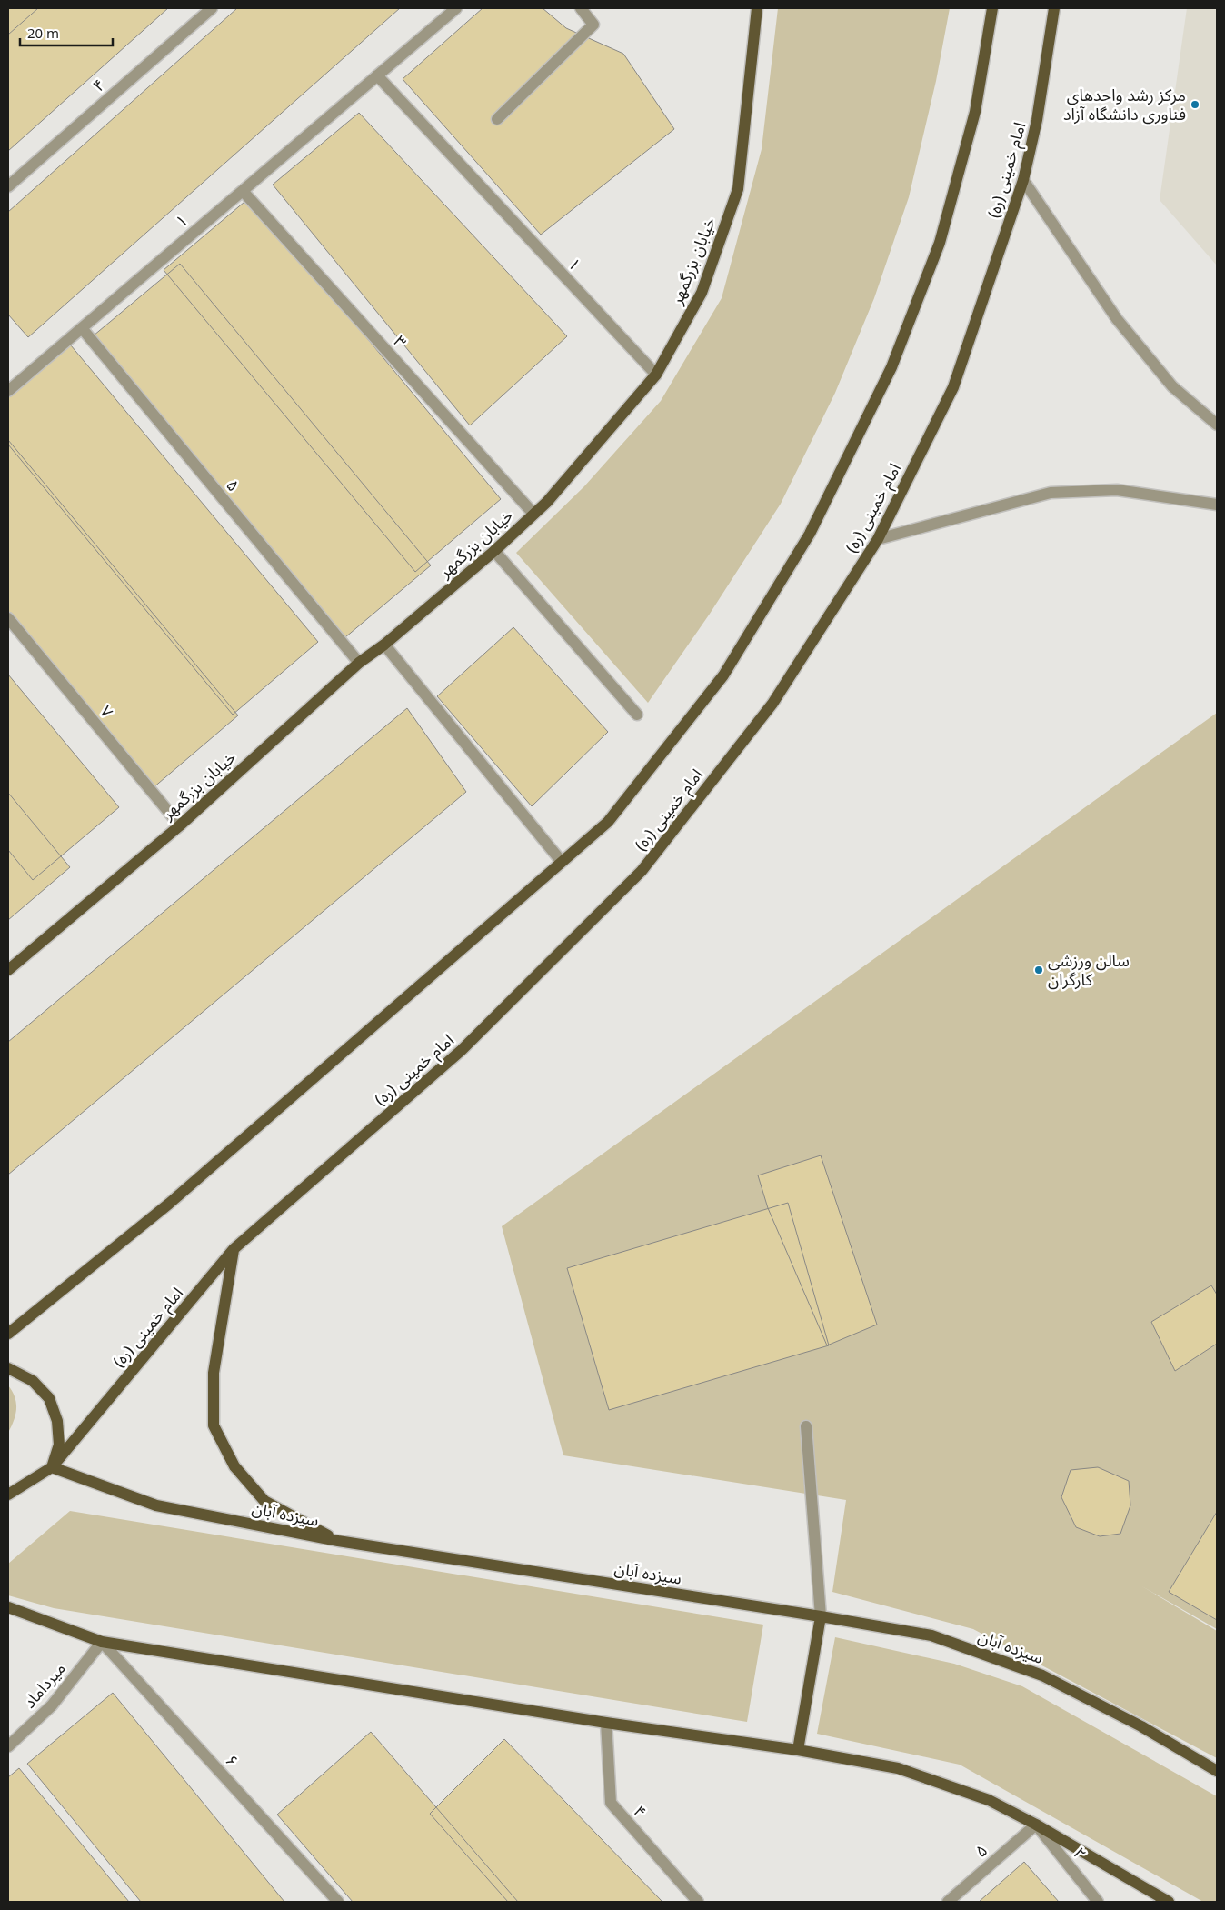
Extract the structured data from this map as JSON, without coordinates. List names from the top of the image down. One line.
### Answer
{"streets":{"main road":["امام خمینی (ره)","خیابان بزرگمهر","سیزده آبان"],"street":["۴","۱","۳","۵","۷","میرداماد","۶","۲"]},"crossings":[["امام خمینی (ره)","سیزده آبان"],["۱","خیابان بزرگمهر"],["۱","۳"],["۱","۵"],["خیابان بزرگمهر","۳"],["خیابان بزرگمهر","۵"],["خیابان بزرگمهر","۷"],["۵","۲"],["میرداماد","۶"]],"places":["مرکز رشد واحدهای فناوری دانشگاه آزاد","سالن ورزشی کارگران"],"scale_bar":"20 m"}
